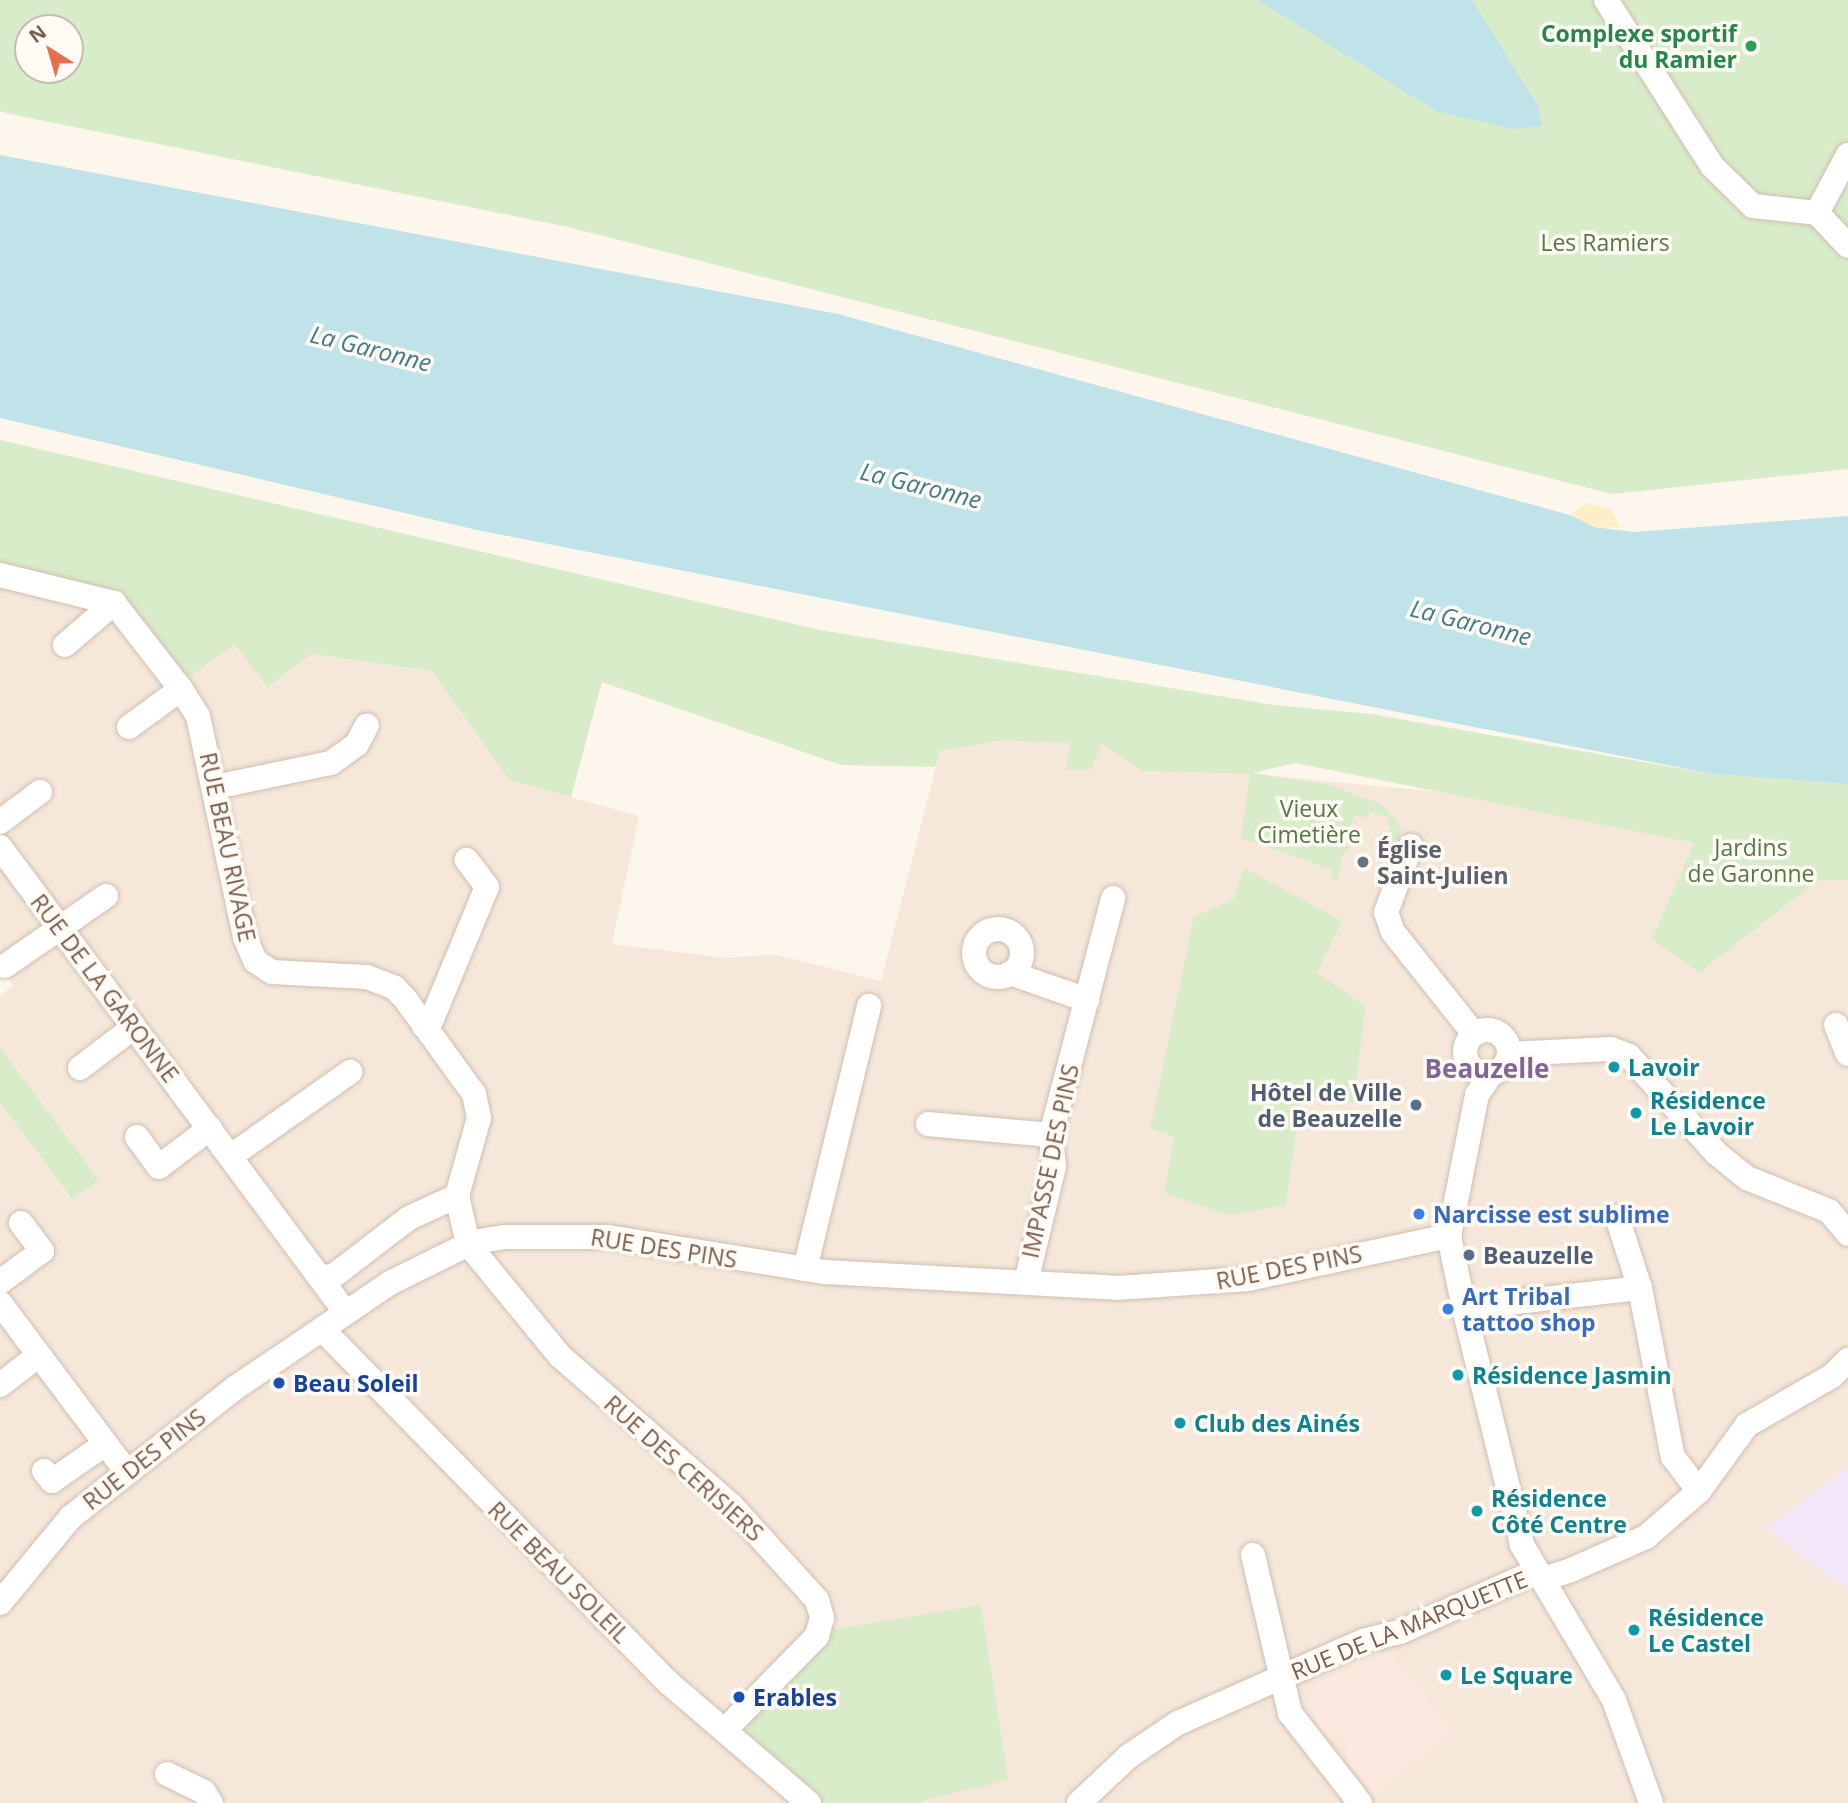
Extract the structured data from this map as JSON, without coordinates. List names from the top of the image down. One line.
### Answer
{"streets":{"street":["RUE BEAU RIVAGE","RUE DE LA GARONNE","IMPASSE DES PINS","RUE DES PINS","RUE DES CERISIERS","RUE BEAU SOLEIL","RUE DE LA MARQUETTE"]},"crossings":[["RUE DE LA GARONNE","RUE DES PINS"],["IMPASSE DES PINS","RUE DES PINS"],["RUE DES PINS","RUE DES CERISIERS"],["RUE DES PINS","RUE BEAU SOLEIL"],["RUE DES CERISIERS","RUE BEAU SOLEIL"]],"districts":["Beauzelle"],"water":["La Garonne"],"parks":["Les Ramiers","Vieux Cimetière","Jardins de Garonne"],"places":["Complexe sportif du Ramier","Église Saint-Julien","Lavoir","Hôtel de Ville de Beauzelle","Résidence Le Lavoir","Narcisse est sublime","Beauzelle","Art Tribal tattoo shop","Résidence Jasmin","Beau Soleil","Club des Ainés","Résidence Côté Centre","Résidence Le Castel","Le Square","Erables"],"north":"top left"}
